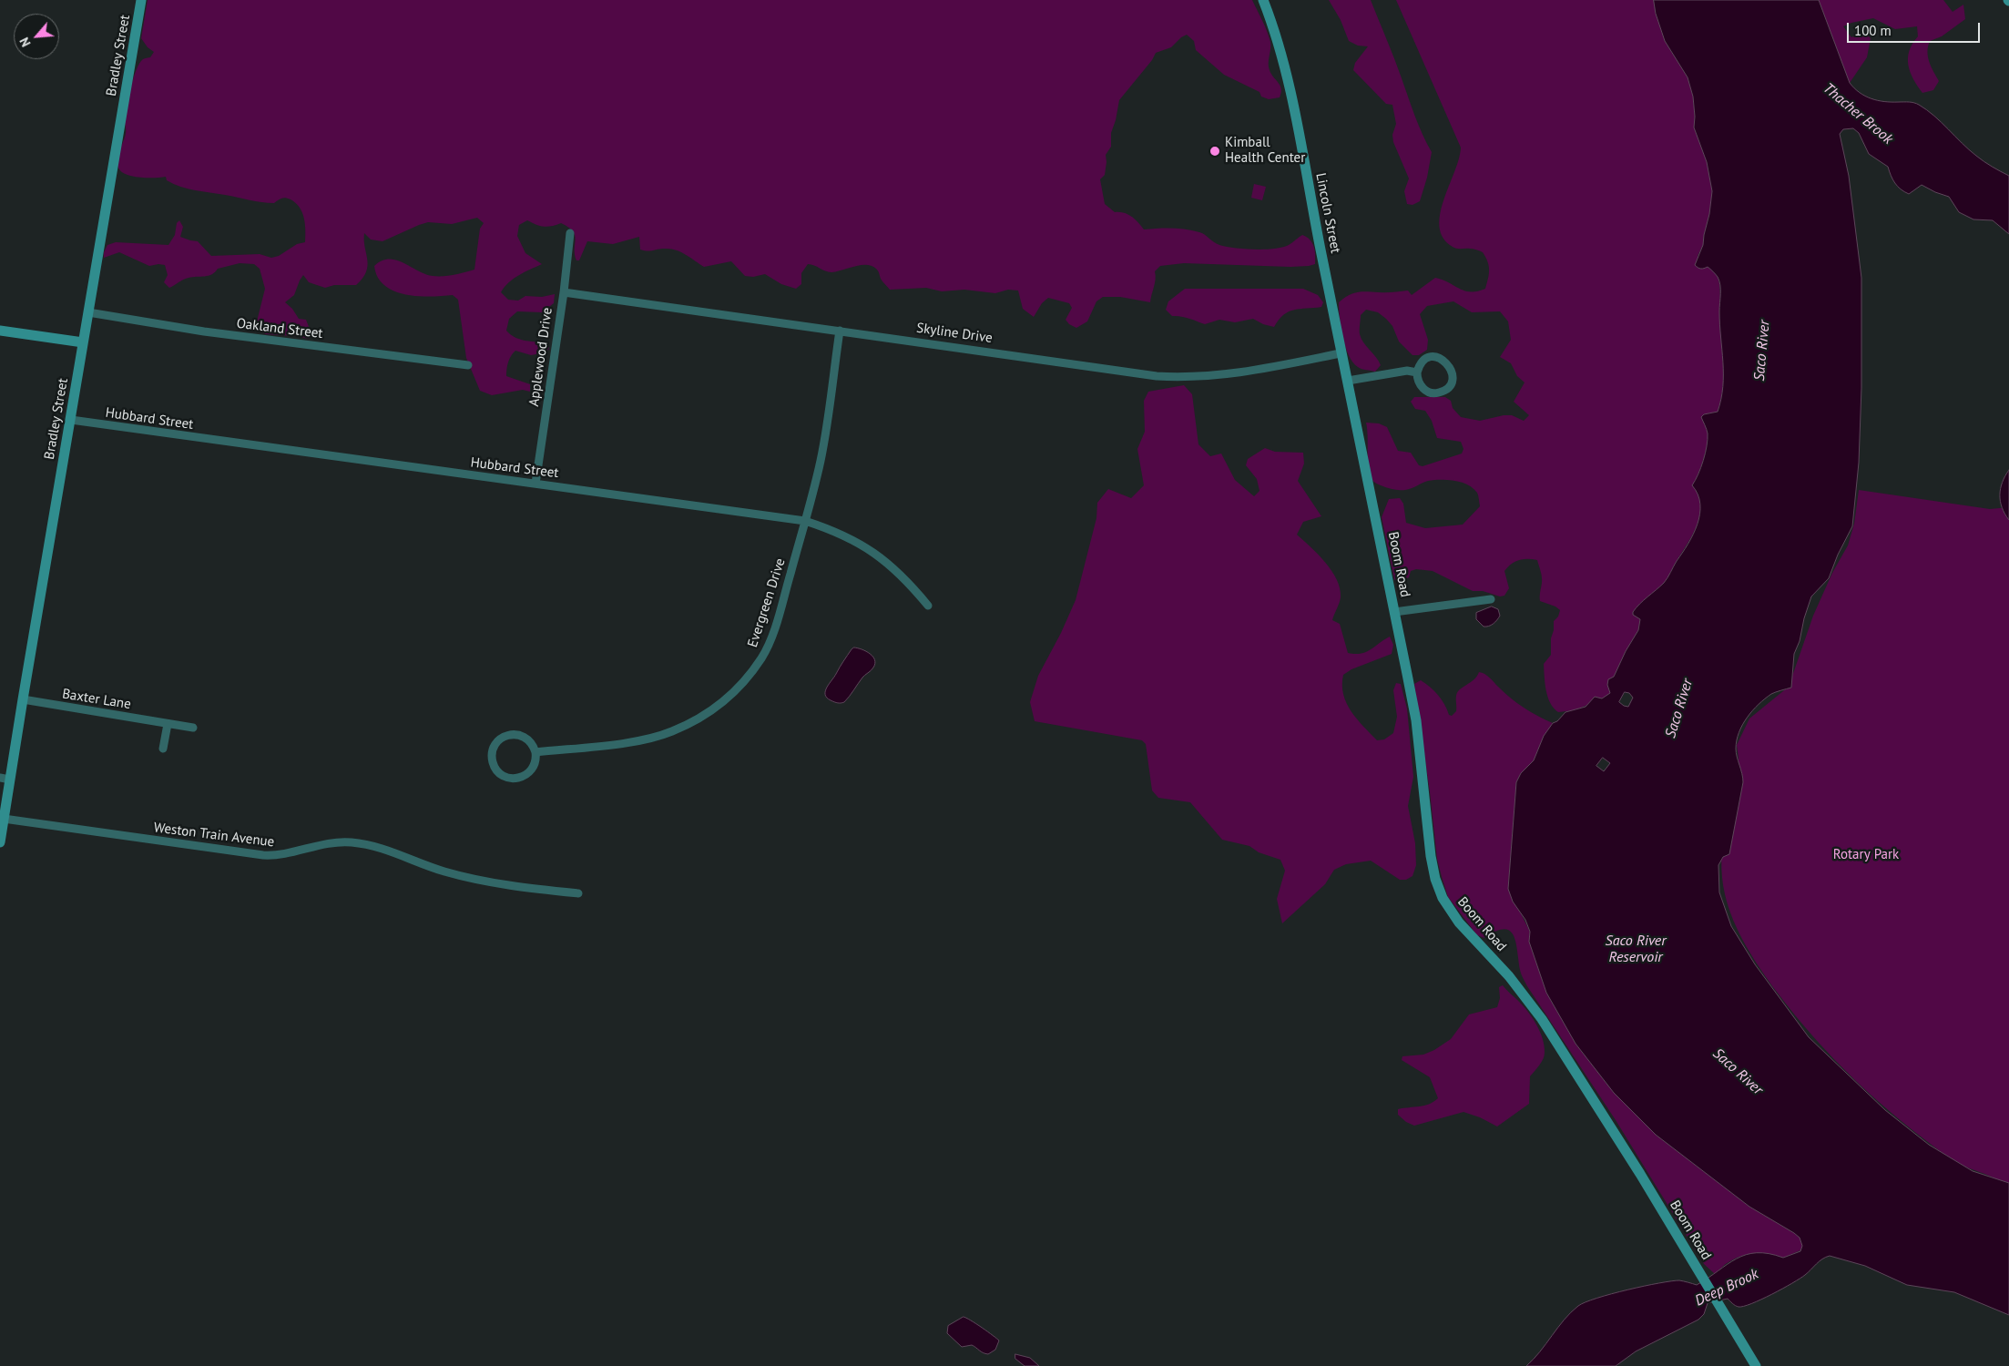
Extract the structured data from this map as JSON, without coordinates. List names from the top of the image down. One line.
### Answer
{"streets":{"street":["Bradley Street","Lincoln Street","Oakland Street","Skyline Drive","Applewood Drive","Hubbard Street","Boom Road","Evergreen Drive","Baxter Lane","Weston Train Avenue"]},"crossings":[["Bradley Street","Oakland Street"],["Bradley Street","Hubbard Street"],["Bradley Street","Baxter Lane"],["Bradley Street","Weston Train Avenue"],["Lincoln Street","Skyline Drive"],["Lincoln Street","Boom Road"],["Skyline Drive","Applewood Drive"],["Skyline Drive","Boom Road"],["Skyline Drive","Evergreen Drive"],["Applewood Drive","Hubbard Street"],["Hubbard Street","Evergreen Drive"]],"water":["Thacher Brook","Saco River","Saco River Reservoir","Deep Brook"],"parks":["Rotary Park"],"places":["Kimball Health Center"],"scale_bar":"100 m","north":"bottom left"}
